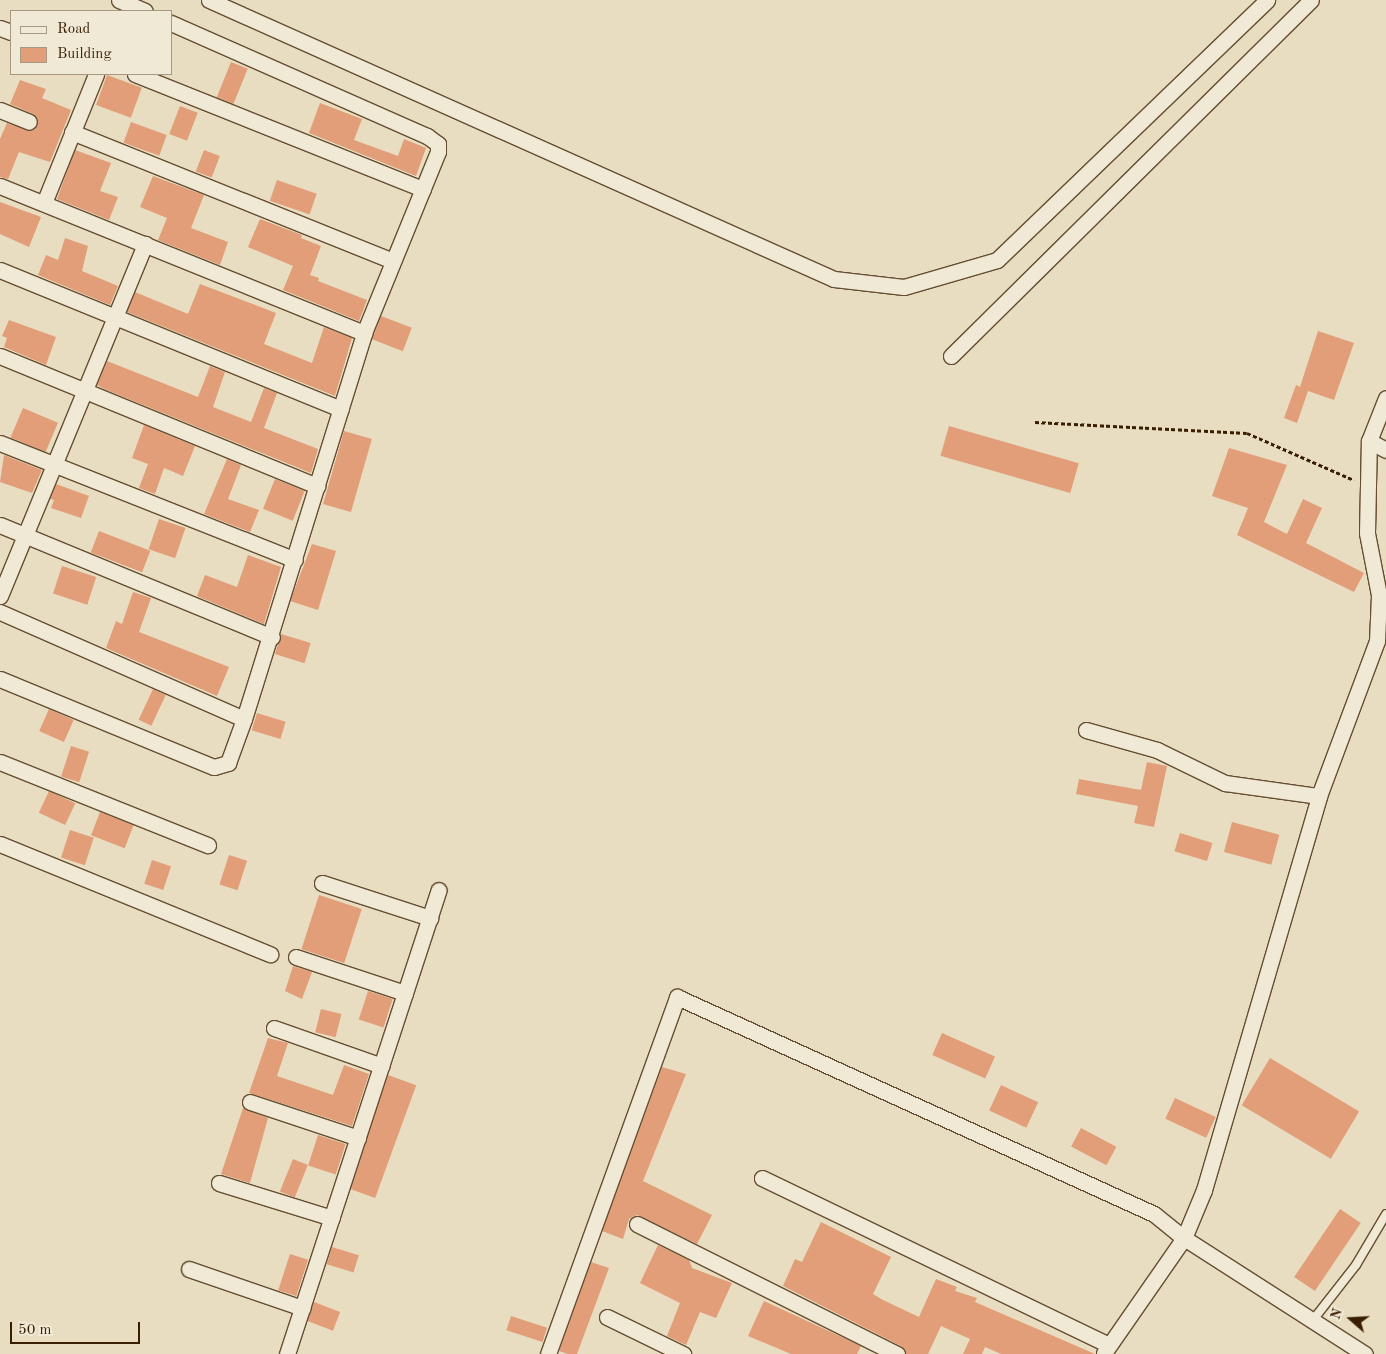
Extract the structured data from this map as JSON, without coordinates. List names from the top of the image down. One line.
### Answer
{"legend":["Road","Building"],"scale_bar":"50 m","north":"left"}
